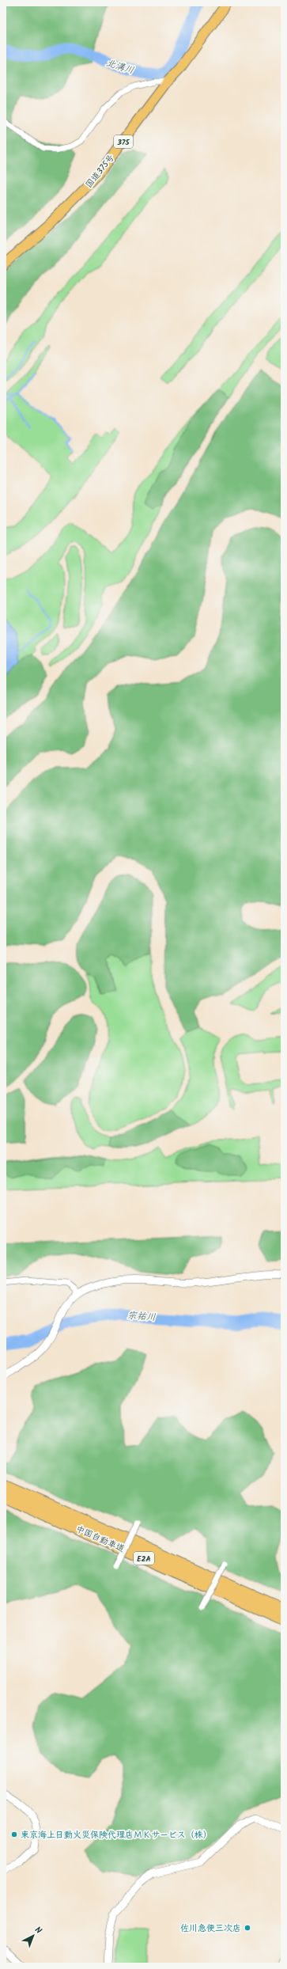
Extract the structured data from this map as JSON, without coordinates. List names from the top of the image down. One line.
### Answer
{"streets":{"highway":["375","国道375号","中国自動車道","E2A"]},"water":["北溝川","宗祐川"],"places":["東京海上日動火災保険代理店ＭＫサービス（株）","佐川急便三次店"],"north":"top right"}
